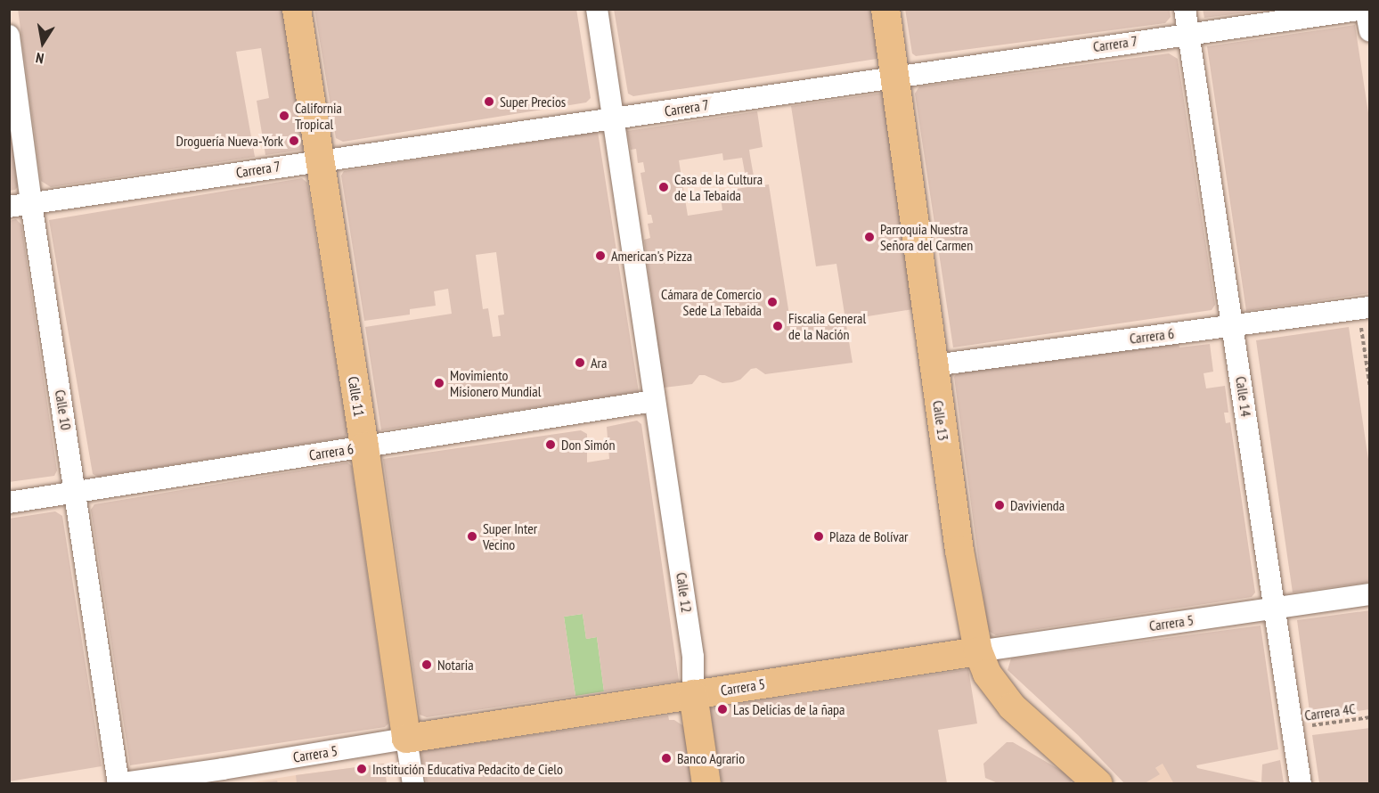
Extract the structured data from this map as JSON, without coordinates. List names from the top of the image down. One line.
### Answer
{"streets":{"main road":["Calle 11","Calle 13","Calle 12","Carrera 5"],"street":["Carrera 7","Carrera 6","Calle 14","Calle 10"],"path":["Carrera 4C"]},"crossings":[["Carrera 7","Calle 11"],["Carrera 7","Calle 14"],["Carrera 7","Calle 10"],["Carrera 7","Calle 13"],["Carrera 7","Calle 12"],["Carrera 6","Calle 11"],["Carrera 6","Calle 14"],["Carrera 6","Calle 10"],["Carrera 6","Calle 13"],["Carrera 6","Calle 12"],["Calle 11","Carrera 5"],["Calle 14","Carrera 5"],["Calle 14","Carrera 4C"],["Calle 10","Carrera 5"],["Calle 13","Carrera 5"],["Calle 12","Carrera 5"]],"places":["Super Precios","California Tropical","Droguería Nueva-York","Casa de la Cultura de La Tebaida","Parroquia Nuestra Señora del Carmen","American's Pizza","Cámara de Comercio Sede La Tebaida","Fiscalia General de la Nación","Ara","Movimiento Misionero Mundial","Don Simón","Davivienda","Super Inter Vecino","Plaza de Bolívar","Notaria","Las Delicias de la ñapa","Banco Agrario","Institución Educativa Pedacito de Cielo"],"north":"bottom"}
